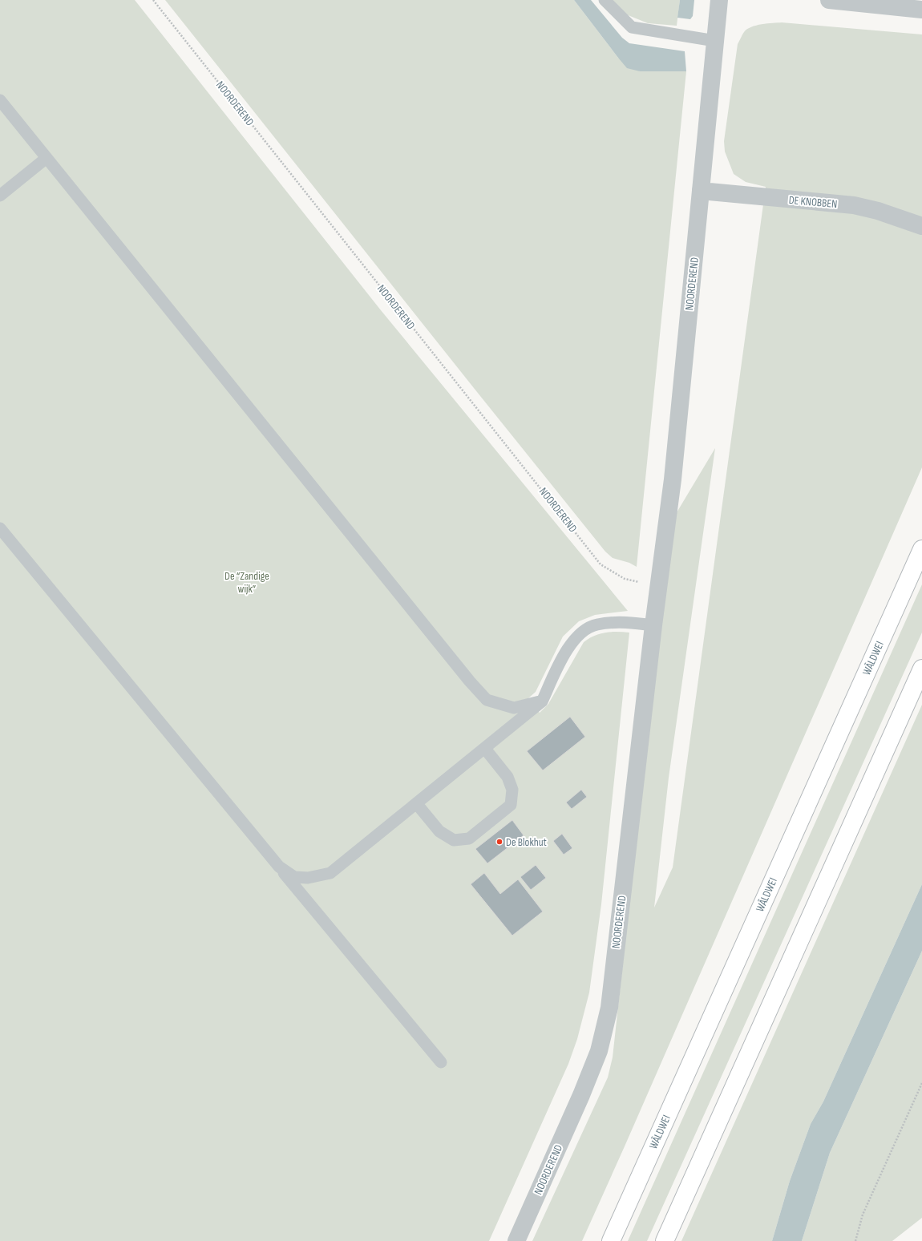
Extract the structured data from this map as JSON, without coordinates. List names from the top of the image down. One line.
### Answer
{"streets":{"highway":["WÂLDWEI"],"street":["NOORDEREND","DE KNOBBEN"]},"crossings":[["NOORDEREND","DE KNOBBEN"]],"parks":["De “Zandige wijk”"],"places":["De Blokhut"]}
